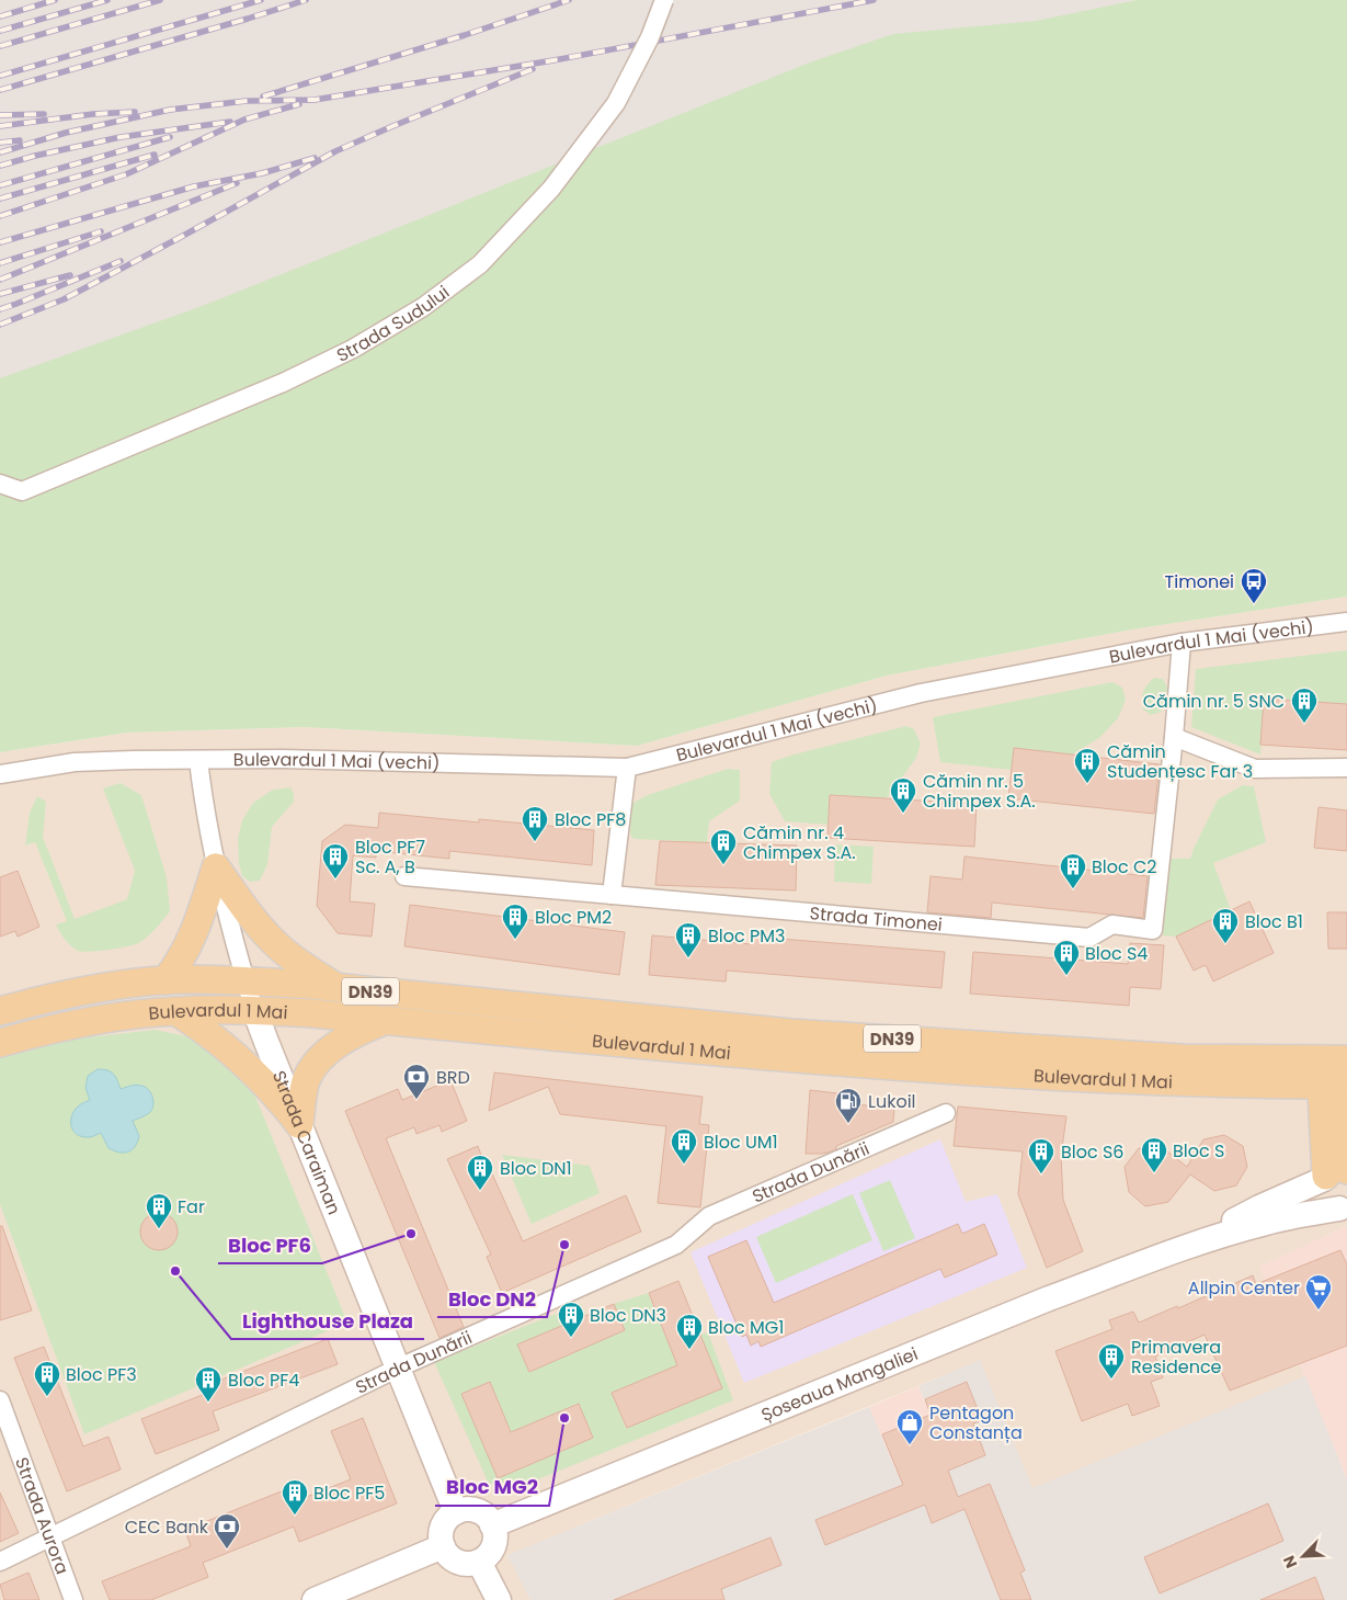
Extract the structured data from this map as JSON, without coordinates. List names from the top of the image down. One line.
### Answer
{"streets":{"main road":["DN39","Bulevardul 1 Mai"],"street":["Strada Sudului","Bulevardul 1 Mai (vechi)","Strada Timonei","Strada Caraiman","Strada Dunării","Șoseaua Mangaliei","Strada Aurora"]},"crossings":[["Bulevardul 1 Mai (vechi)","Strada Timonei"],["Bulevardul 1 Mai (vechi)","Strada Caraiman"],["Bulevardul 1 Mai","Strada Caraiman"],["Strada Caraiman","Strada Dunării"],["Strada Caraiman","Șoseaua Mangaliei"],["Strada Dunării","Strada Aurora"]],"places":{"bus stop":["Timonei"],"building":["Cămin nr. 5 SNC","Cămin Studențesc Far 3","Cămin nr. 5 Chimpex S.A.","Bloc PF8","Cămin nr. 4 Chimpex S.A.","Bloc PF7 Sc. A, B","Bloc C2","Bloc PM2","Bloc B1","Bloc PM3","Bloc S4","Bloc UM1","Bloc S","Bloc S6","Bloc DN1","Far","Bloc DN3","Bloc MG1","Primavera Residence","Bloc PF3","Bloc PF4","Bloc PF5"],"bank":["BRD","CEC Bank"],"fuel station":["Lukoil"],"other":["Bloc PF6","Bloc DN2","Lighthouse Plaza","Bloc MG2"],"supermarket":["Allpin Center"],"shop":["Pentagon Constanța"]},"north":"bottom left"}
